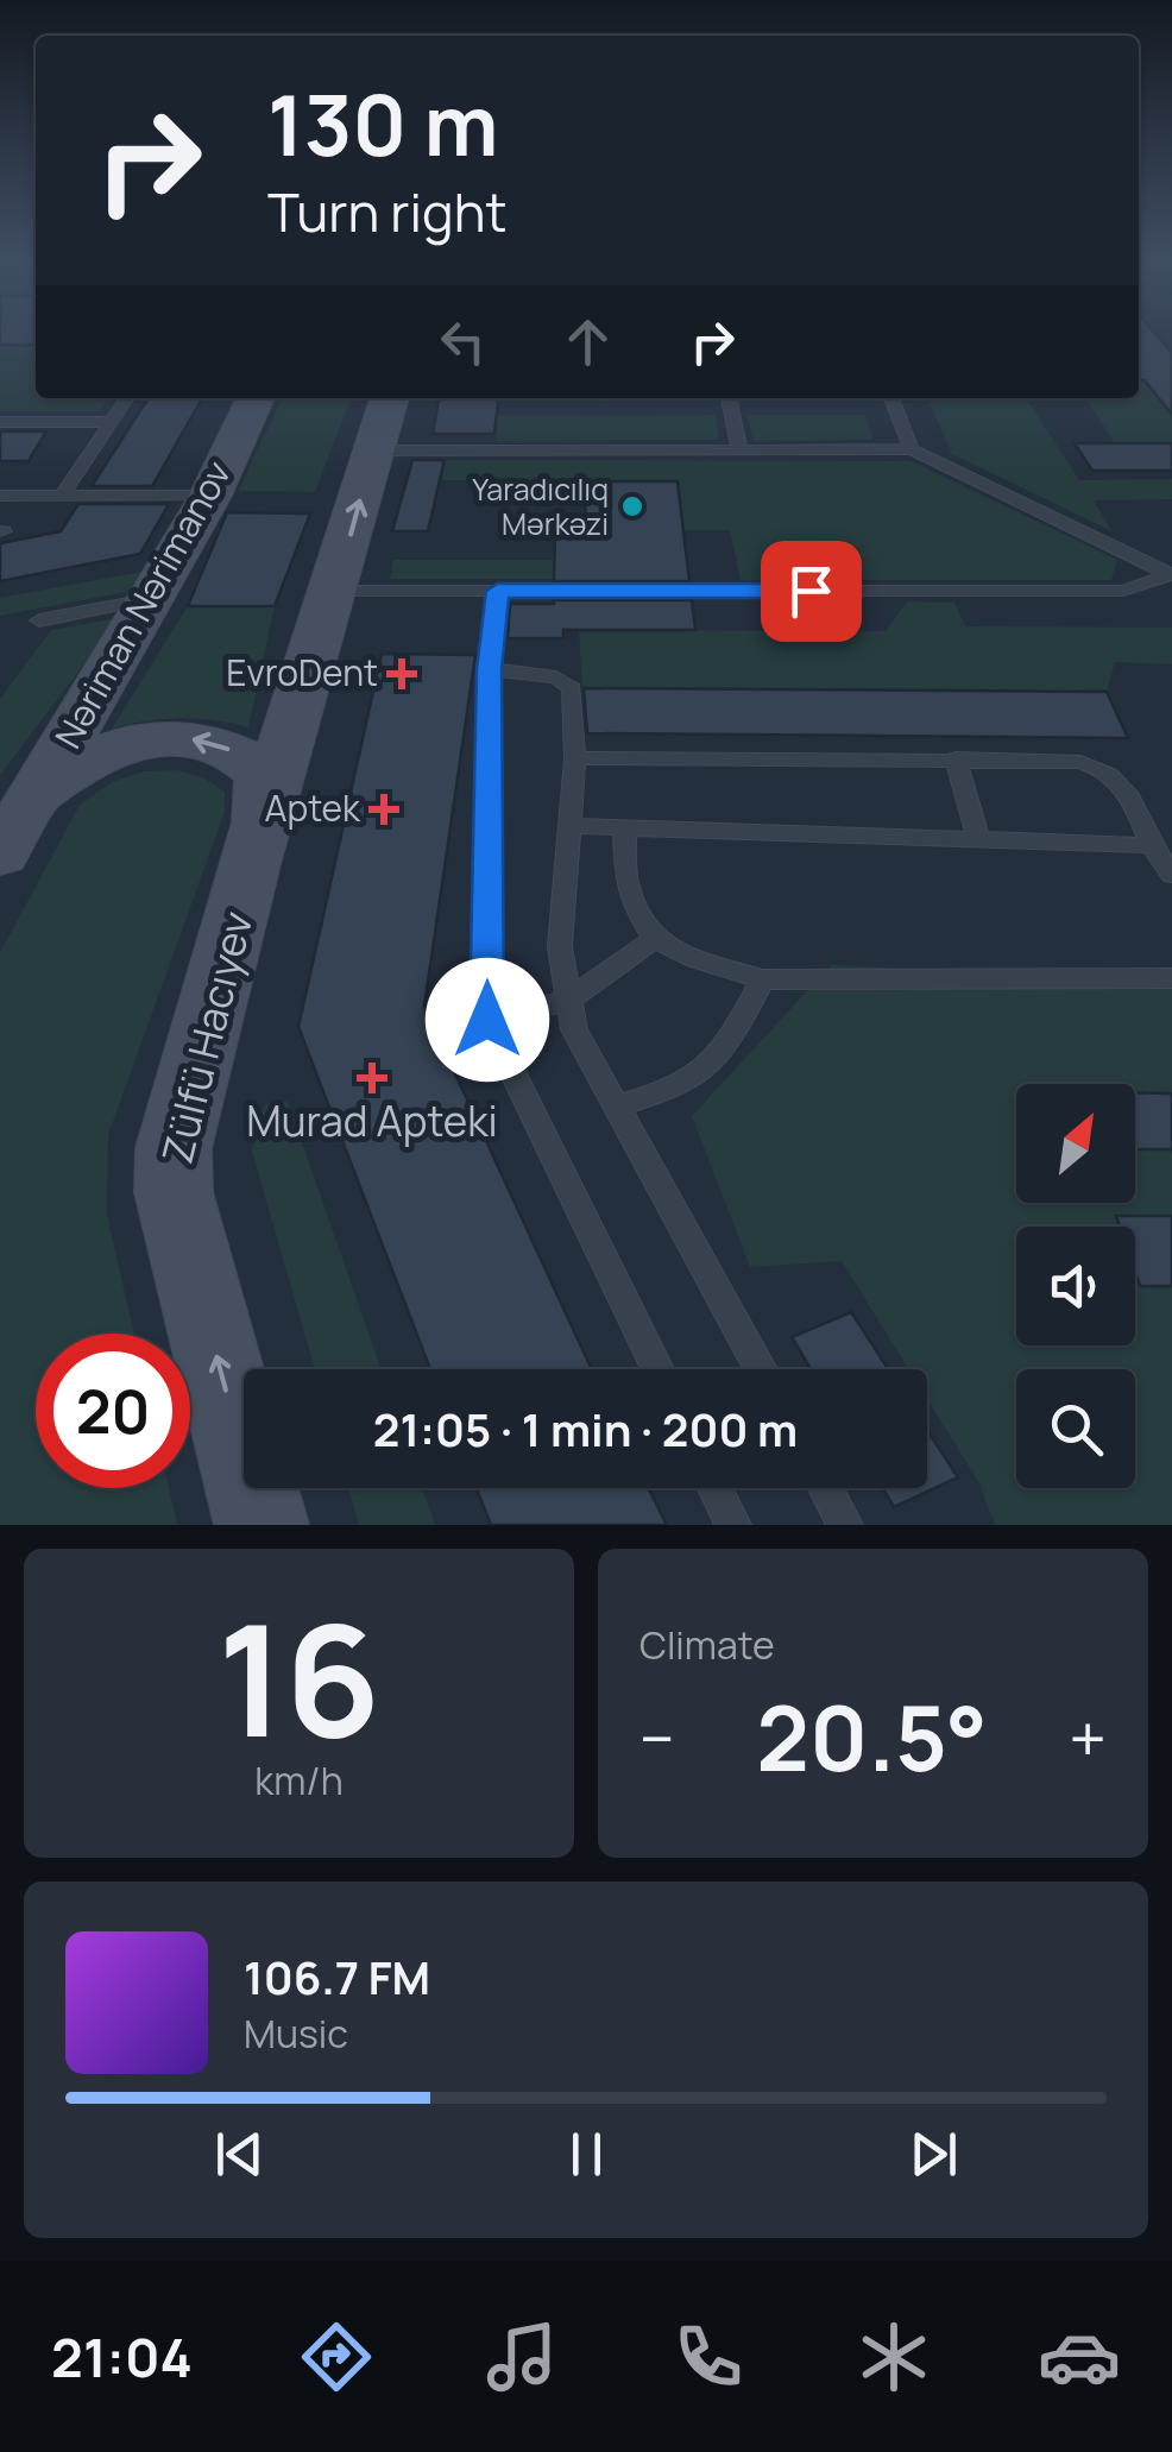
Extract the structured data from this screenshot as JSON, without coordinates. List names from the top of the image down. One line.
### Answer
{"streets":{"main road":["Nəriman Nərimanov","Zülfü Hacıyev"]},"one_way":["Zülfü Hacıyev"],"places":{"other":["Yaradıcılıq Mərkəzi"],"health":["EvroDent","Aptek","Murad Apteki"]},"north":"top right","page":{"turn":["130 m","Turn right"],"limit":"20","trip":"21:05 · 1 min · 200 m","tile":[["16","km/h"],"Climate"],"heat":["−","20.5°","+"],"song":["106.7 FM","Music"],"tabs":"21:04"}}
